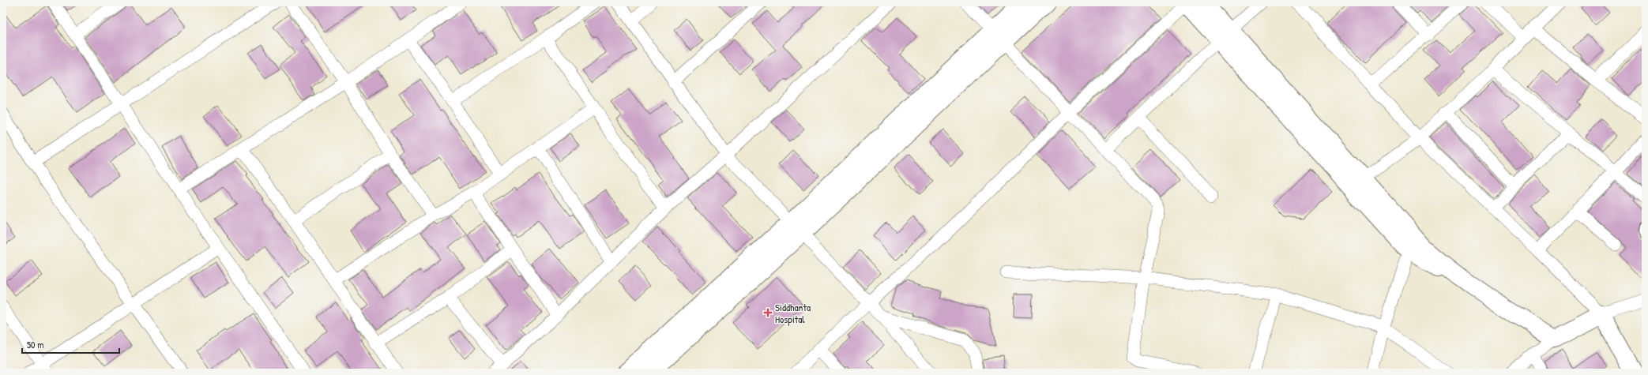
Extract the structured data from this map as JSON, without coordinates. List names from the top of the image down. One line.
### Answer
{"places":{"health":["Siddhanta Hospital"]},"scale_bar":"50 m"}
